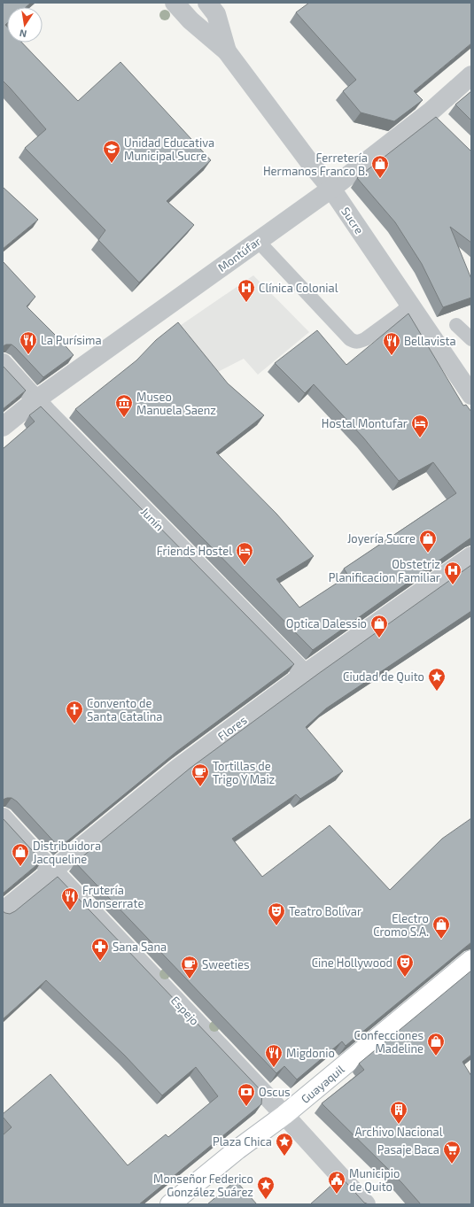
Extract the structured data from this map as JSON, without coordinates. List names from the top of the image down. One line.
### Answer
{"streets":{"street":["Sucre","Montúfar","Junín","Flores","Espejo","Guayaquil"]},"crossings":[["Sucre","Montúfar"],["Montúfar","Junín"],["Junín","Flores"],["Flores","Espejo"],["Espejo","Guayaquil"]],"places":{"school or university":["Unidad Educativa Municipal Sucre"],"shop":["Ferretería Hermanos Franco B.","Joyería Sucre","Optica Dalessio","Distribuidora Jacqueline","Electro Cromo S.A.","Confecciones Madeline"],"hospital":["Clínica Colonial","Obstetriz Planificacion Familiar"],"restaurant":["La Purísima","Bellavista","Frutería Monserrate","Migdonio"],"museum":["Museo Manuela Saenz"],"hotel":["Hostal Montufar","Friends Hostel"],"place":["Ciudad de Quito","Plaza Chica","Monseñor Federico González Suárez"],"church":["Convento de Santa Catalina"],"cafe":["Tortillas de Trigo Y Maiz","Sweeties"],"theatre":["Teatro Bolívar","Cine Hollywood"],"pharmacy":["Sana Sana"],"bank":["Oscus"],"building":["Archivo Nacional"],"supermarket":["Pasaje Baca"],"public building":["Municipio de Quito"]},"north":"bottom"}
